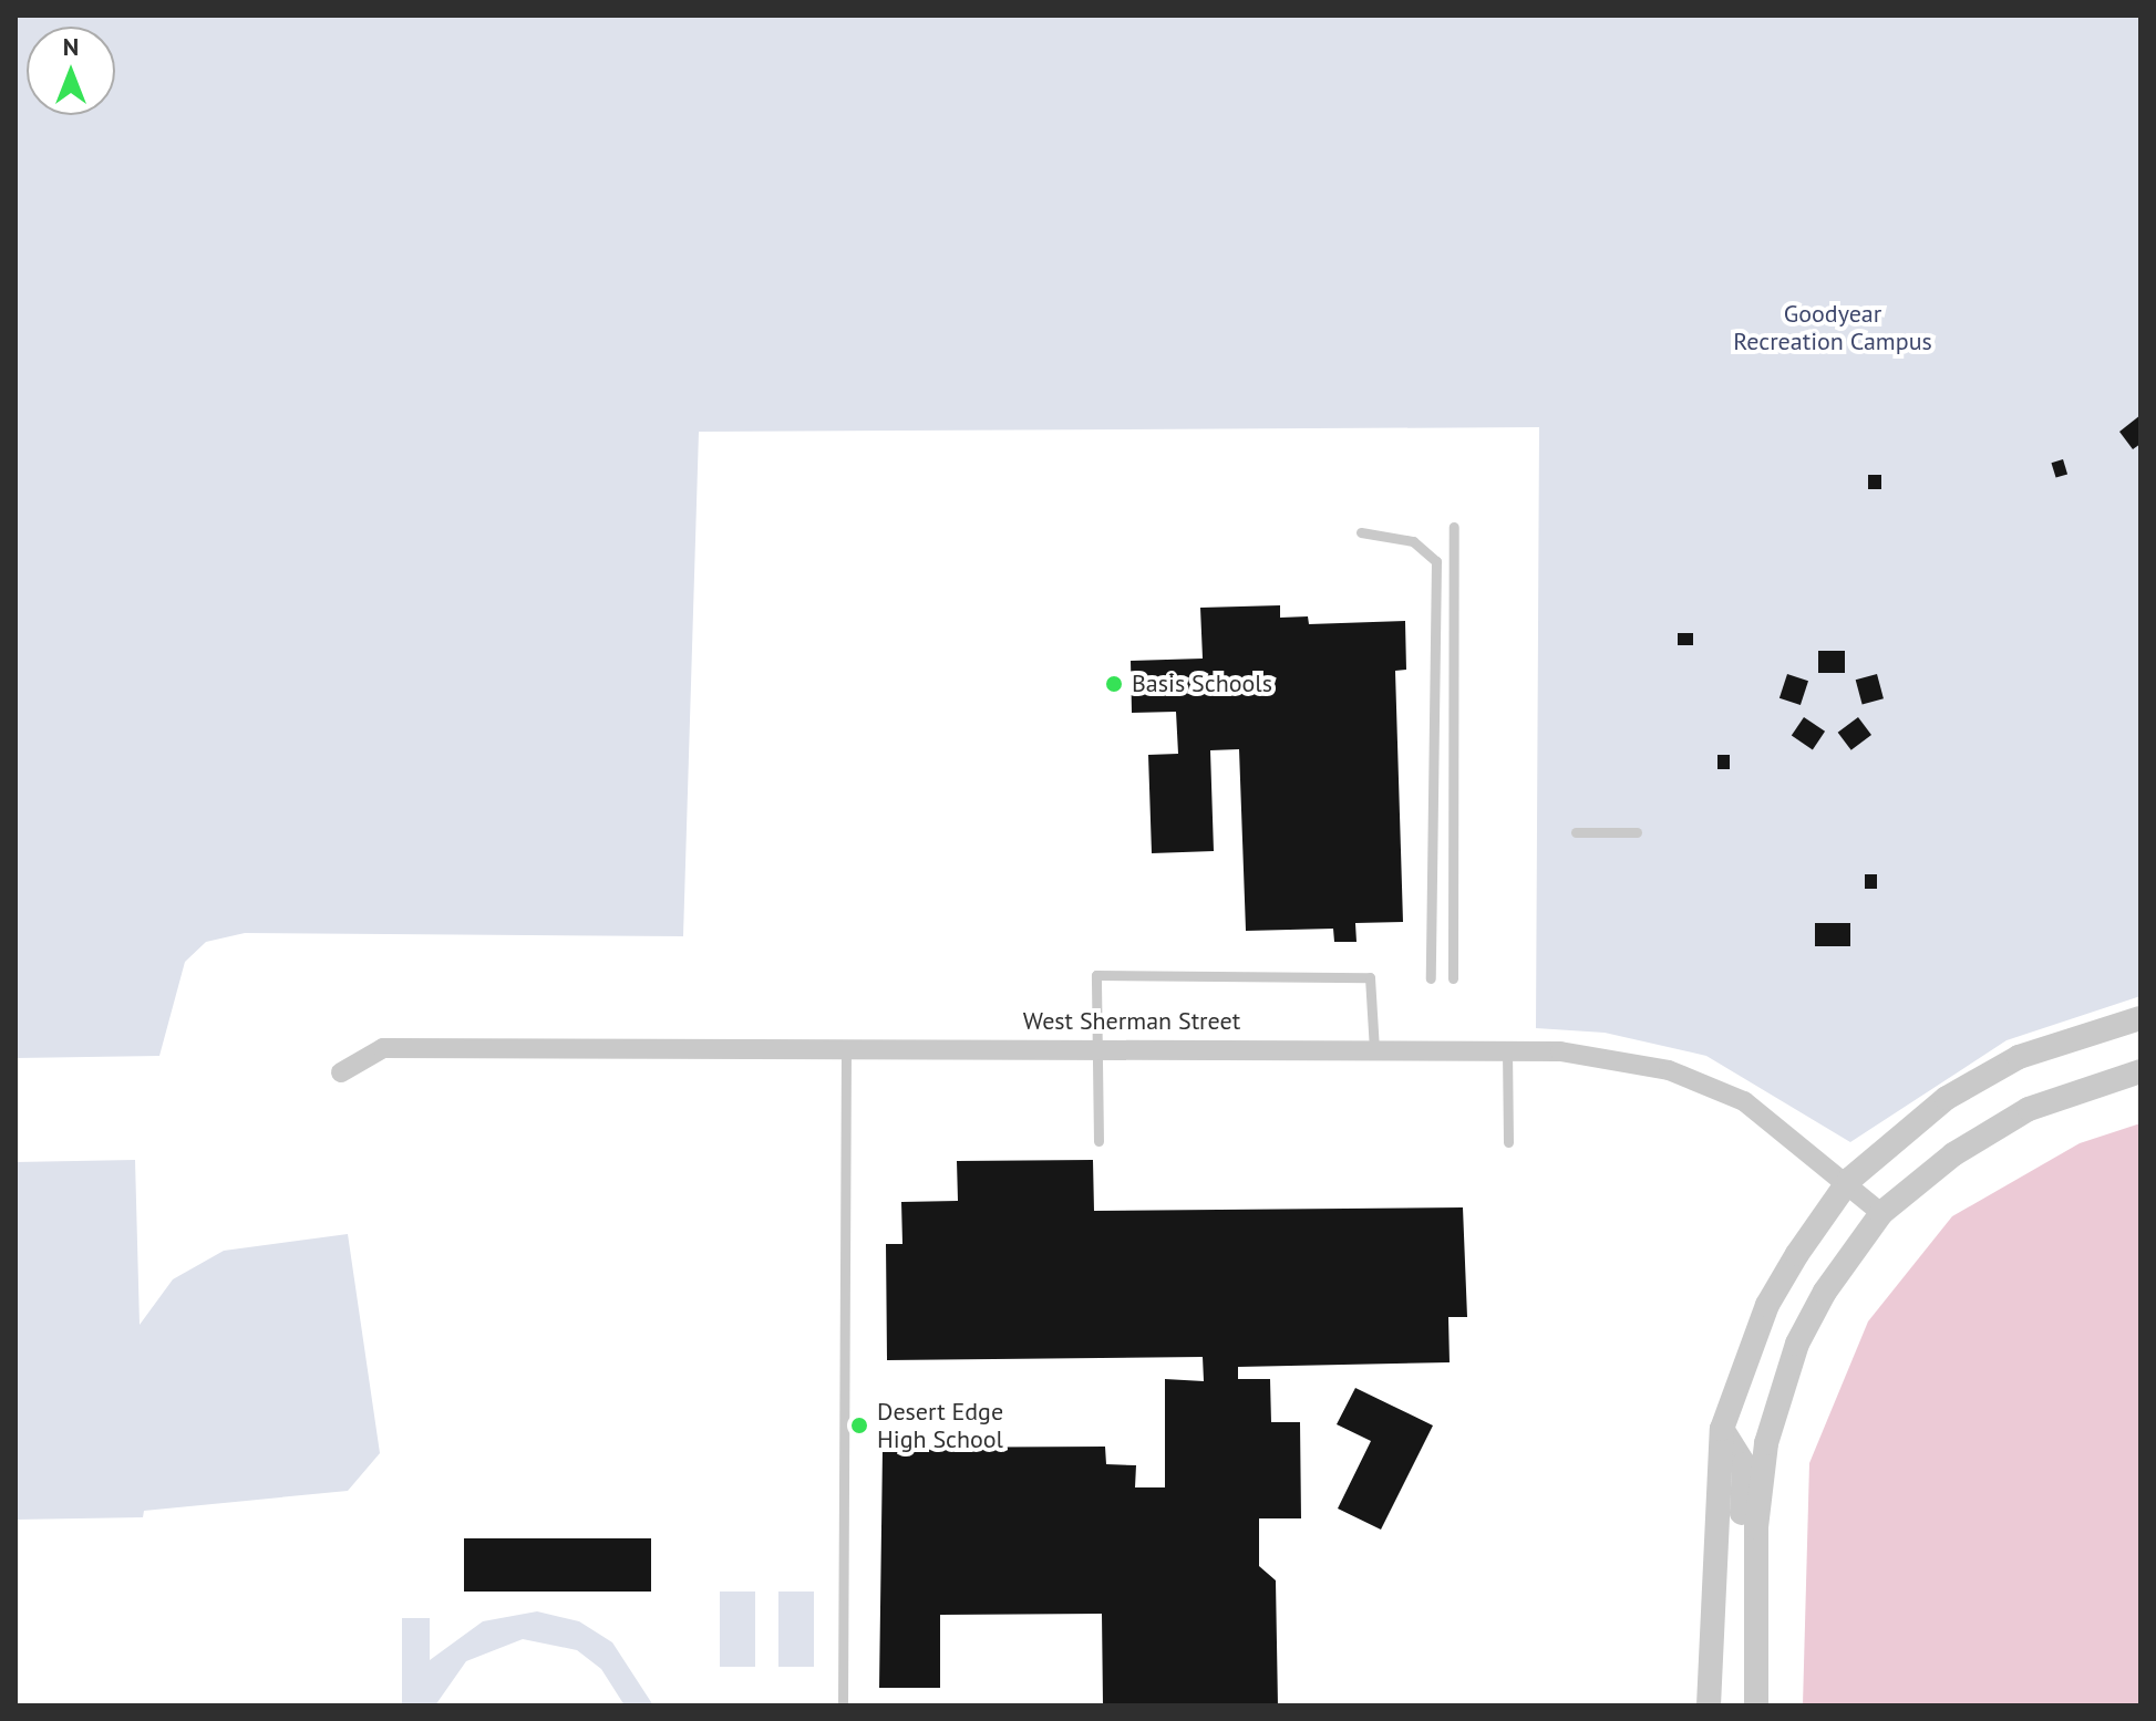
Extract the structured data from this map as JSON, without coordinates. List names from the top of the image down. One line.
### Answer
{"streets":{"street":["West Sherman Street"]},"parks":["Goodyear Recreation Campus"],"places":["Basis Schools","Desert Edge High School"],"north":"top"}
